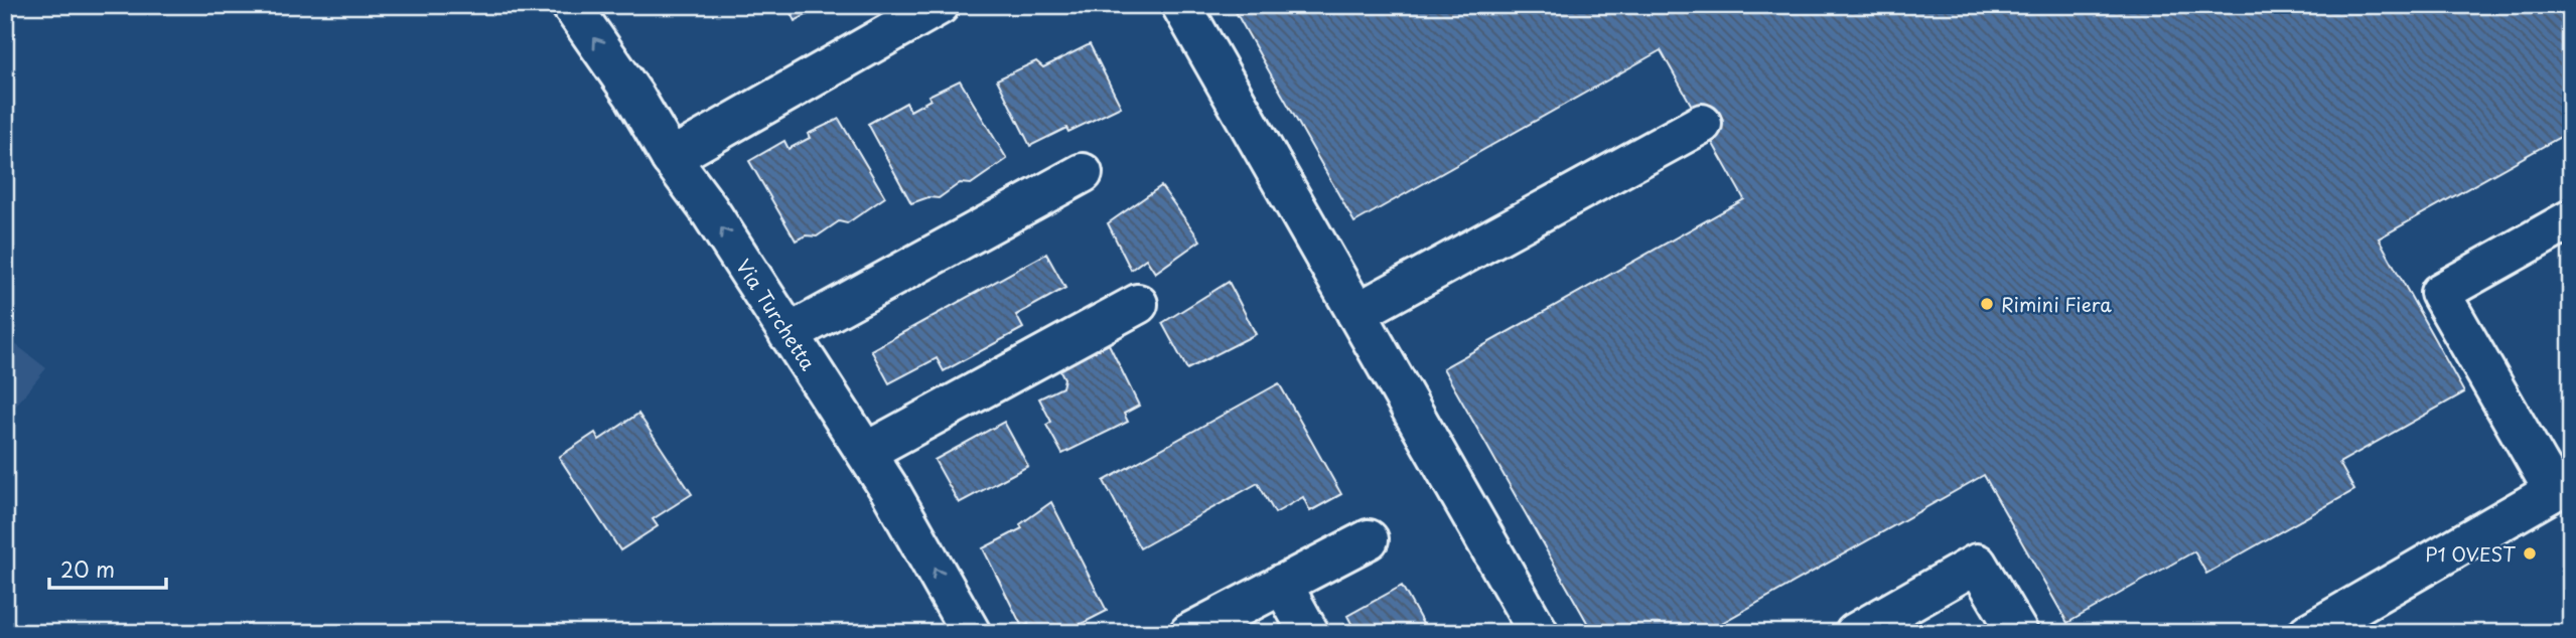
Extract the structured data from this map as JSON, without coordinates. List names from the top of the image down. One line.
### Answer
{"streets":{"street":["Via Turchetta"]},"one_way":["Via Turchetta"],"places":["Rimini Fiera","P1 OVEST"],"scale_bar":"20 m"}
